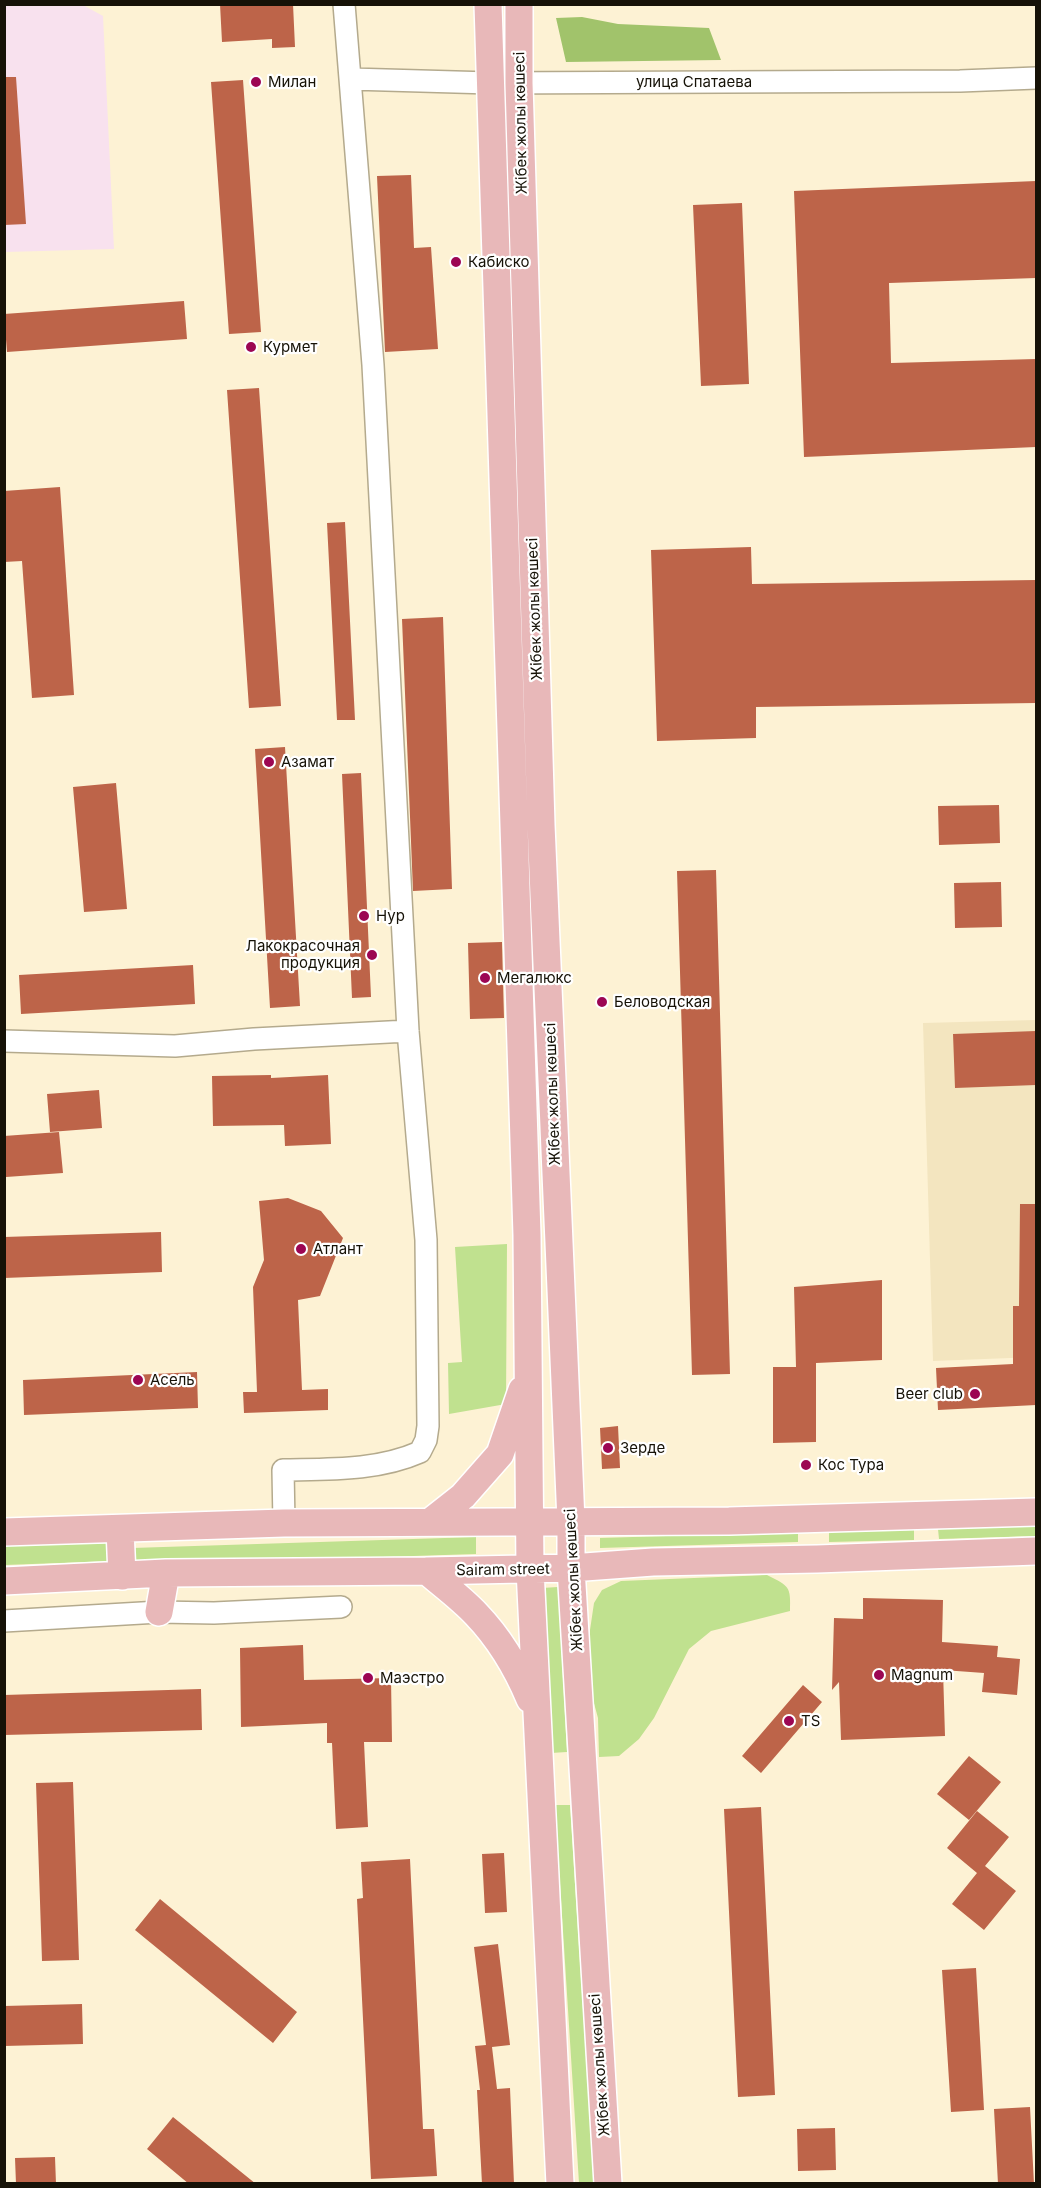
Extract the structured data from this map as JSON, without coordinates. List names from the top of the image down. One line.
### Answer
{"streets":{"main road":["Жібек жолы көшесі","Sairam street"],"street":["улица Спатаева"]},"crossings":[["улица Спатаева","Жібек жолы көшесі"],["Жібек жолы көшесі","Sairam street"]],"places":["Милан","Кабиско","Курмет","Азамат","Нур","Лакокрасочная продукция","Мегалюкс","Беловодская","Атлант","Асель","Beer club","Зерде","Кос Тура","Magnum","Маэстро","TS"]}
